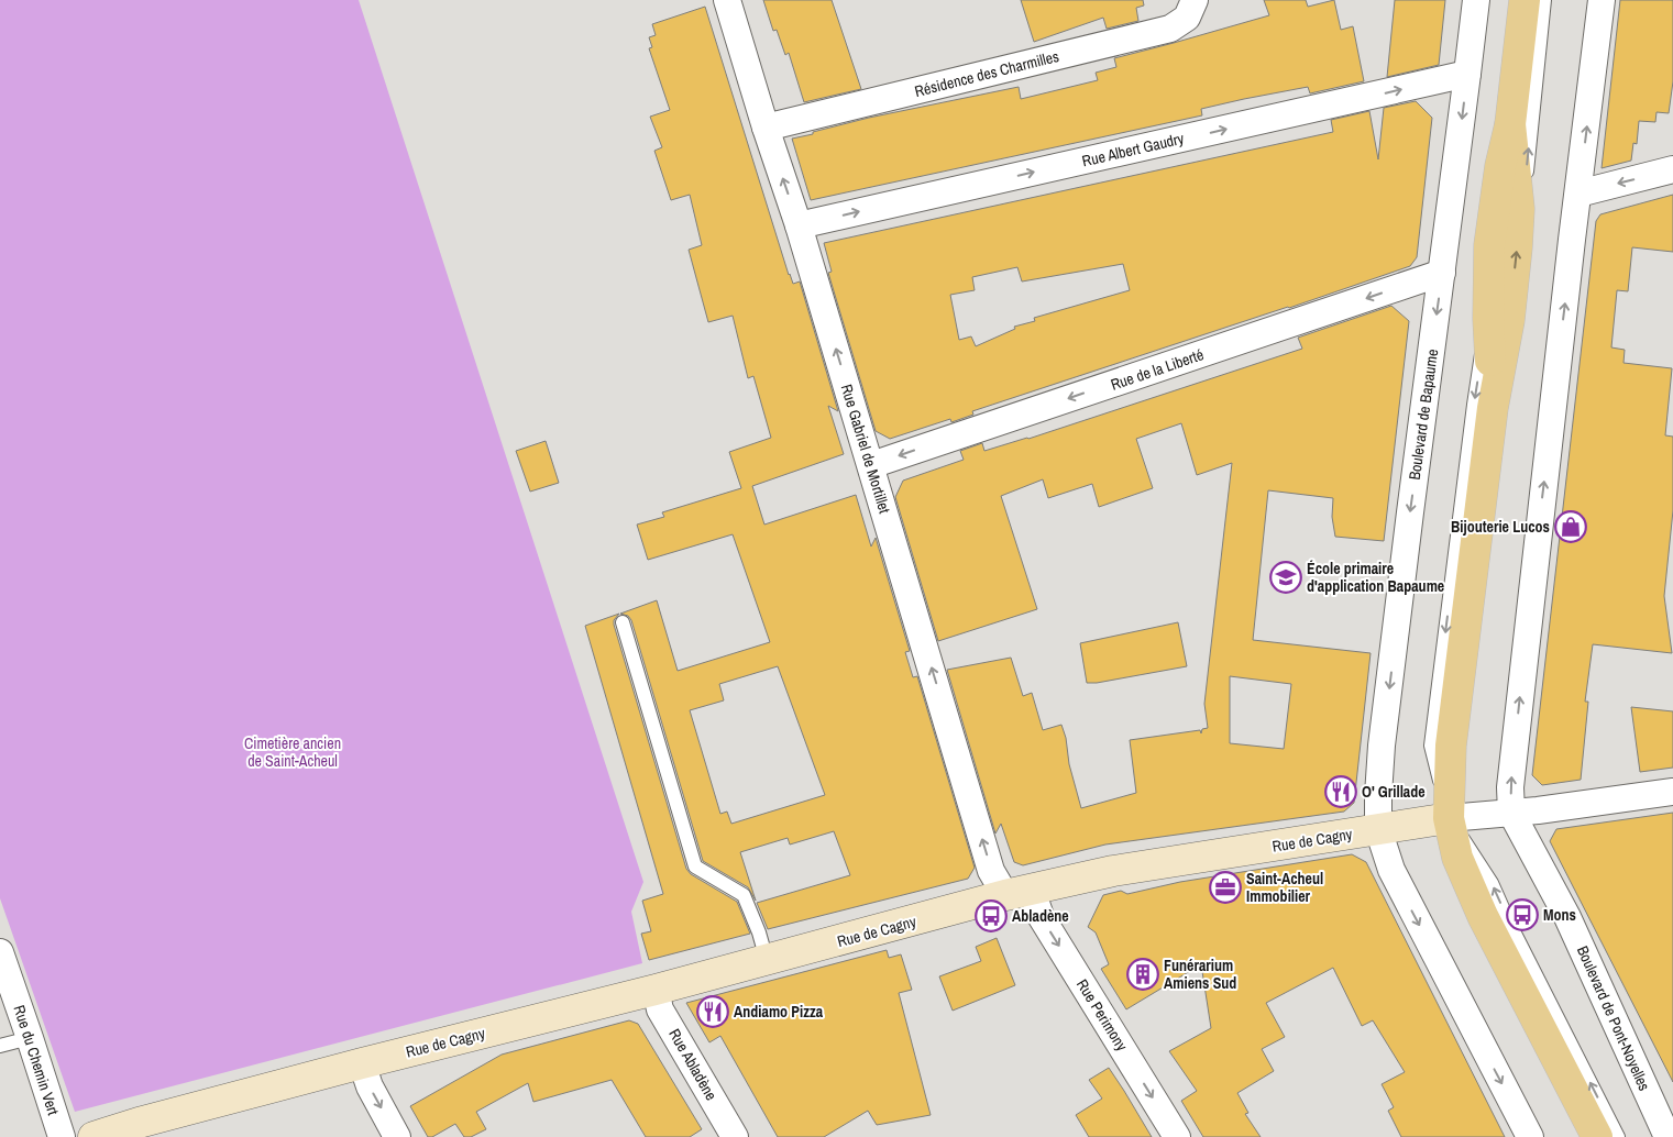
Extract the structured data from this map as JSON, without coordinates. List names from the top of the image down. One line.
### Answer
{"streets":{"main road":["Rue de Cagny"],"street":["Résidence des Charmilles","Rue Albert Gaudry","Rue de la Liberté","Boulevard de Bapaume","Rue Gabriel de Mortillet","Rue Perimony","Boulevard de Pont-Noyelles","Rue du Chemin Vert","Rue Abladène"]},"crossings":[["Résidence des Charmilles","Rue Gabriel de Mortillet"],["Rue Albert Gaudry","Boulevard de Bapaume"],["Rue Albert Gaudry","Rue Gabriel de Mortillet"],["Rue de la Liberté","Boulevard de Bapaume"],["Rue de la Liberté","Rue Gabriel de Mortillet"],["Boulevard de Bapaume","Rue de Cagny"],["Rue Gabriel de Mortillet","Rue de Cagny"],["Rue Gabriel de Mortillet","Rue Perimony"],["Rue de Cagny","Rue Perimony"],["Rue de Cagny","Boulevard de Pont-Noyelles"],["Rue de Cagny","Rue Abladène"]],"one_way":["Rue Albert Gaudry","Rue de la Liberté","Rue Gabriel de Mortillet","Rue Perimony"],"parks":["Cimetière ancien de Saint-Acheul"],"places":{"shop":["Bijouterie Lucos"],"school or university":["École primaire d'application Bapaume"],"restaurant":["O' Grillade","Andiamo Pizza"],"office":["Saint-Acheul Immobilier"],"bus stop":["Mons","Abladène"],"building":["Funérarium Amiens Sud"]}}
